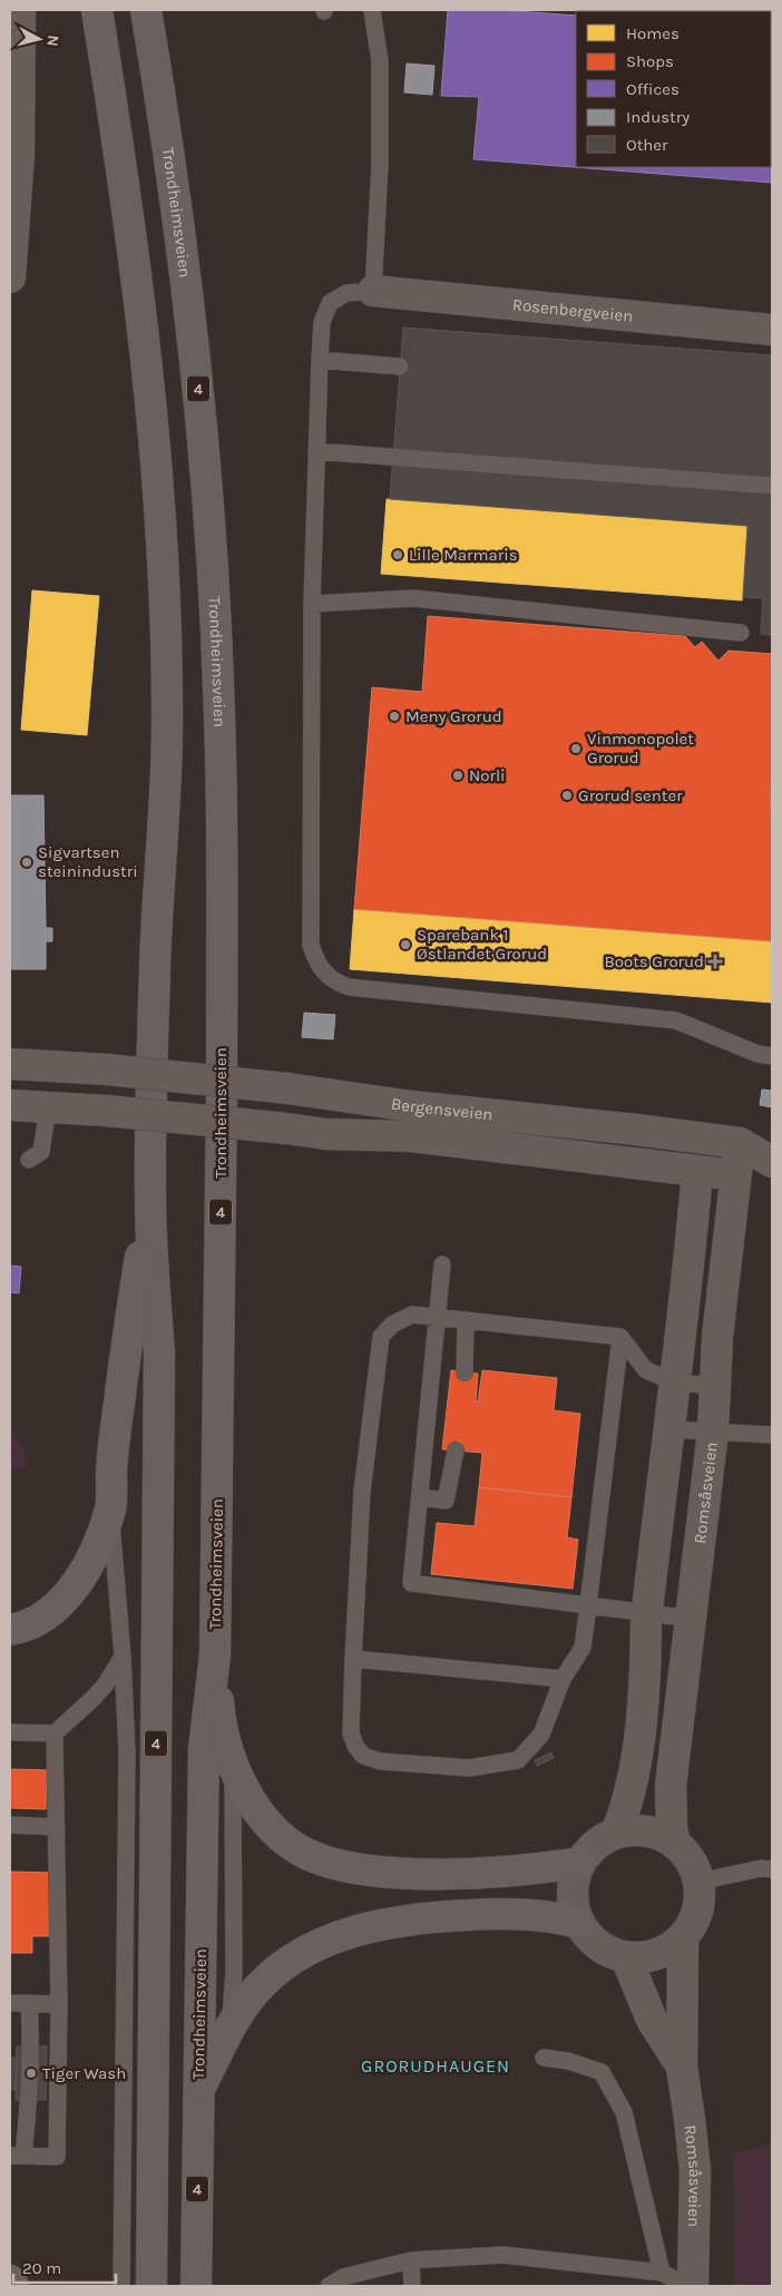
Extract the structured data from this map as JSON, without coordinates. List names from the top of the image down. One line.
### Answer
{"streets":{"highway":["Trondheimsveien","4"],"street":["Rosenbergveien","Bergensveien","Romsåsveien"]},"crossings":[["Bergensveien","Romsåsveien"]],"districts":["GRORUDHAUGEN"],"places":{"other":["Lille Marmaris","Meny Grorud","Vinmonopolet Grorud","Norli","Grorud senter","Sigvartsen steinindustri","Sparebank 1 Østlandet Grorud","Tiger Wash"],"health":["Boots Grorud"]},"legend":["Homes","Shops","Offices","Industry","Other"],"scale_bar":"20 m","north":"right"}
